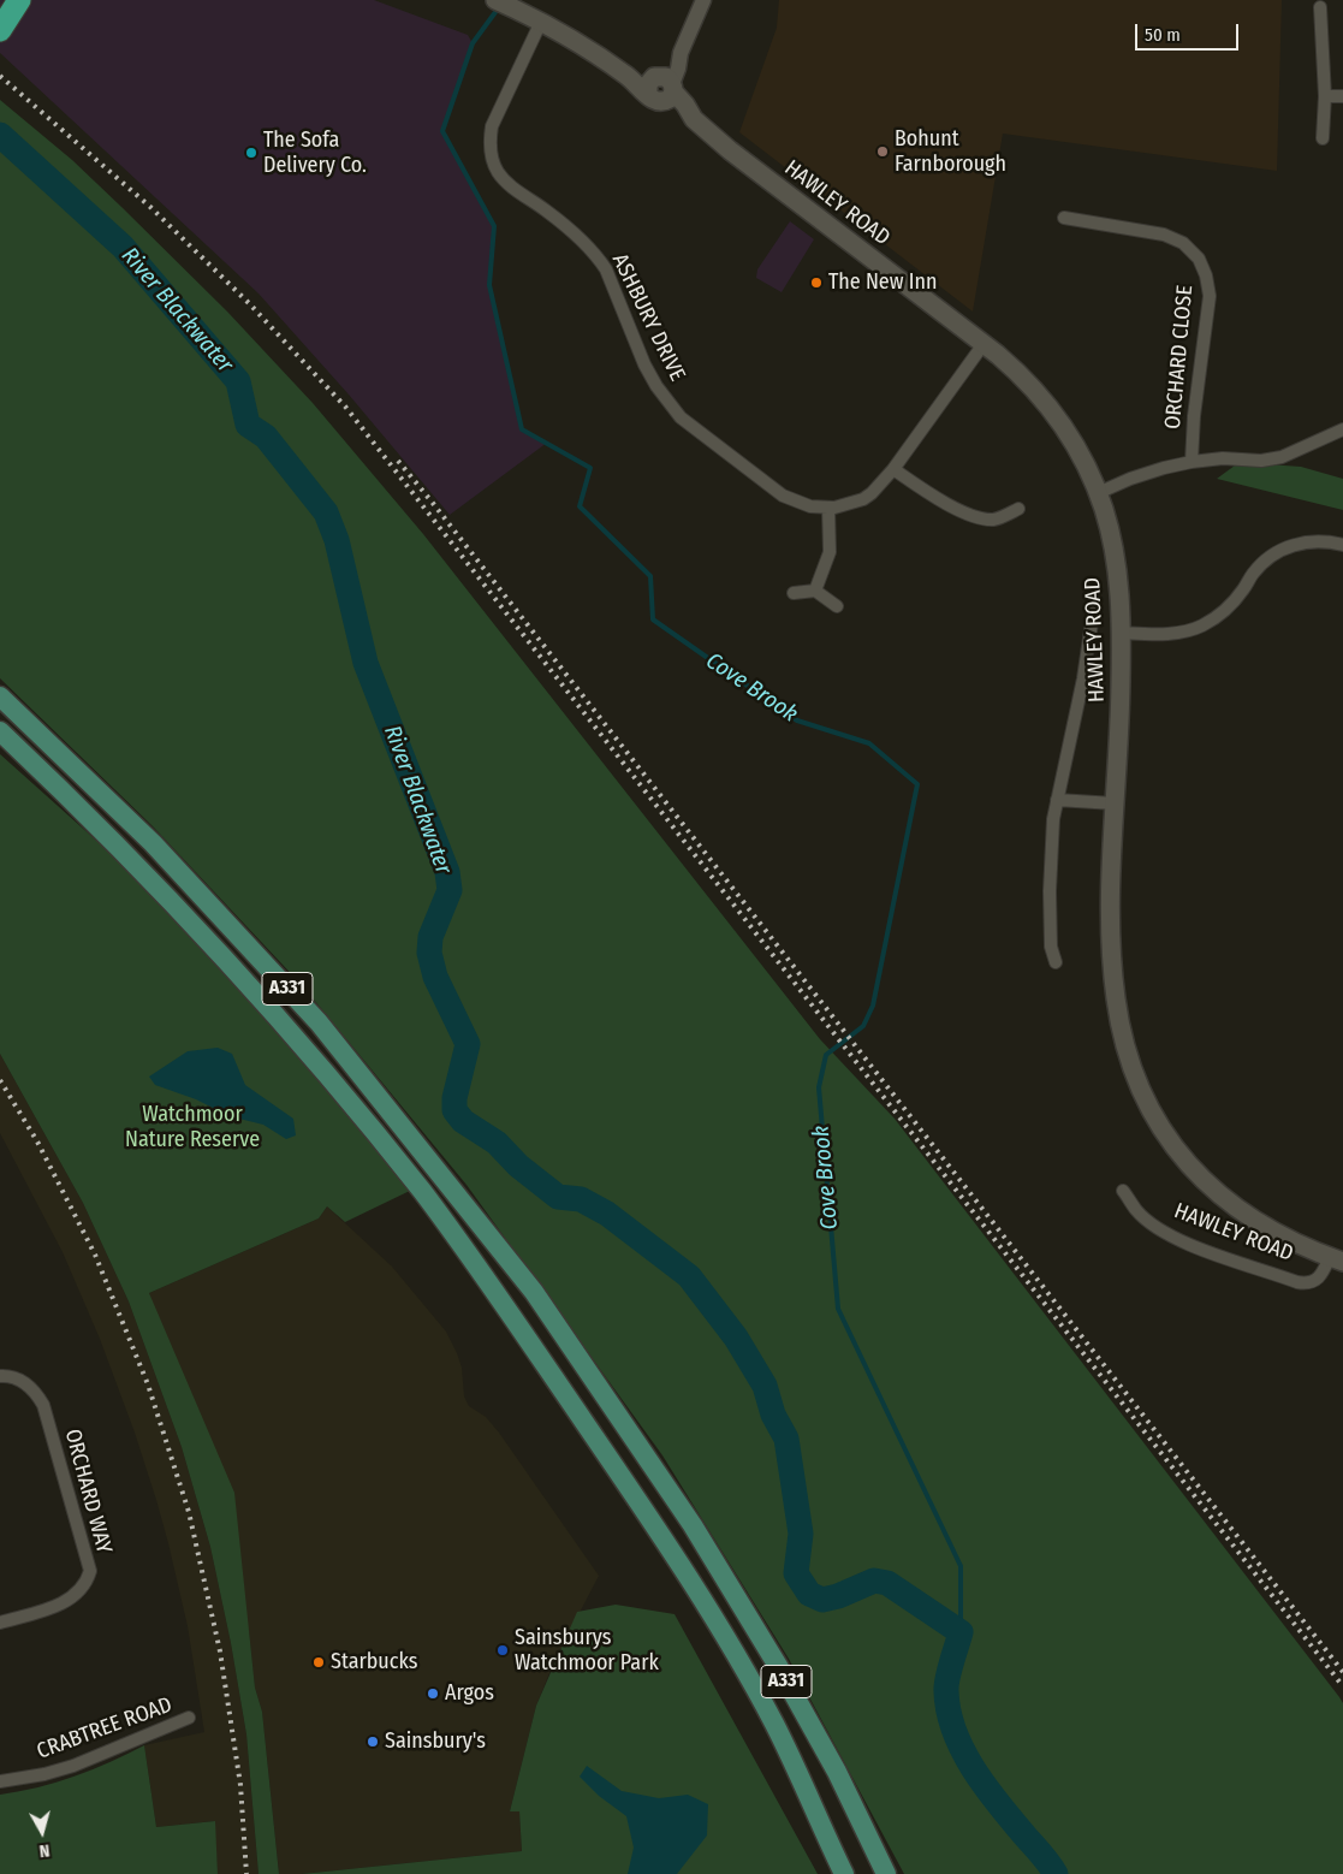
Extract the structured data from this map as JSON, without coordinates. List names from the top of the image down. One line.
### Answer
{"streets":{"main road":["HAWLEY ROAD","A331"],"street":["ASHBURY DRIVE","ORCHARD CLOSE","ORCHARD WAY","CRABTREE ROAD"]},"crossings":[["HAWLEY ROAD","ASHBURY DRIVE"]],"water":["River Blackwater","Cove Brook"],"parks":["Watchmoor Nature Reserve"],"places":["Bohunt Farnborough","The Sofa Delivery Co.","The New Inn","Sainsburys Watchmoor Park","Starbucks","Argos","Sainsbury's"],"scale_bar":"50 m","north":"bottom"}
